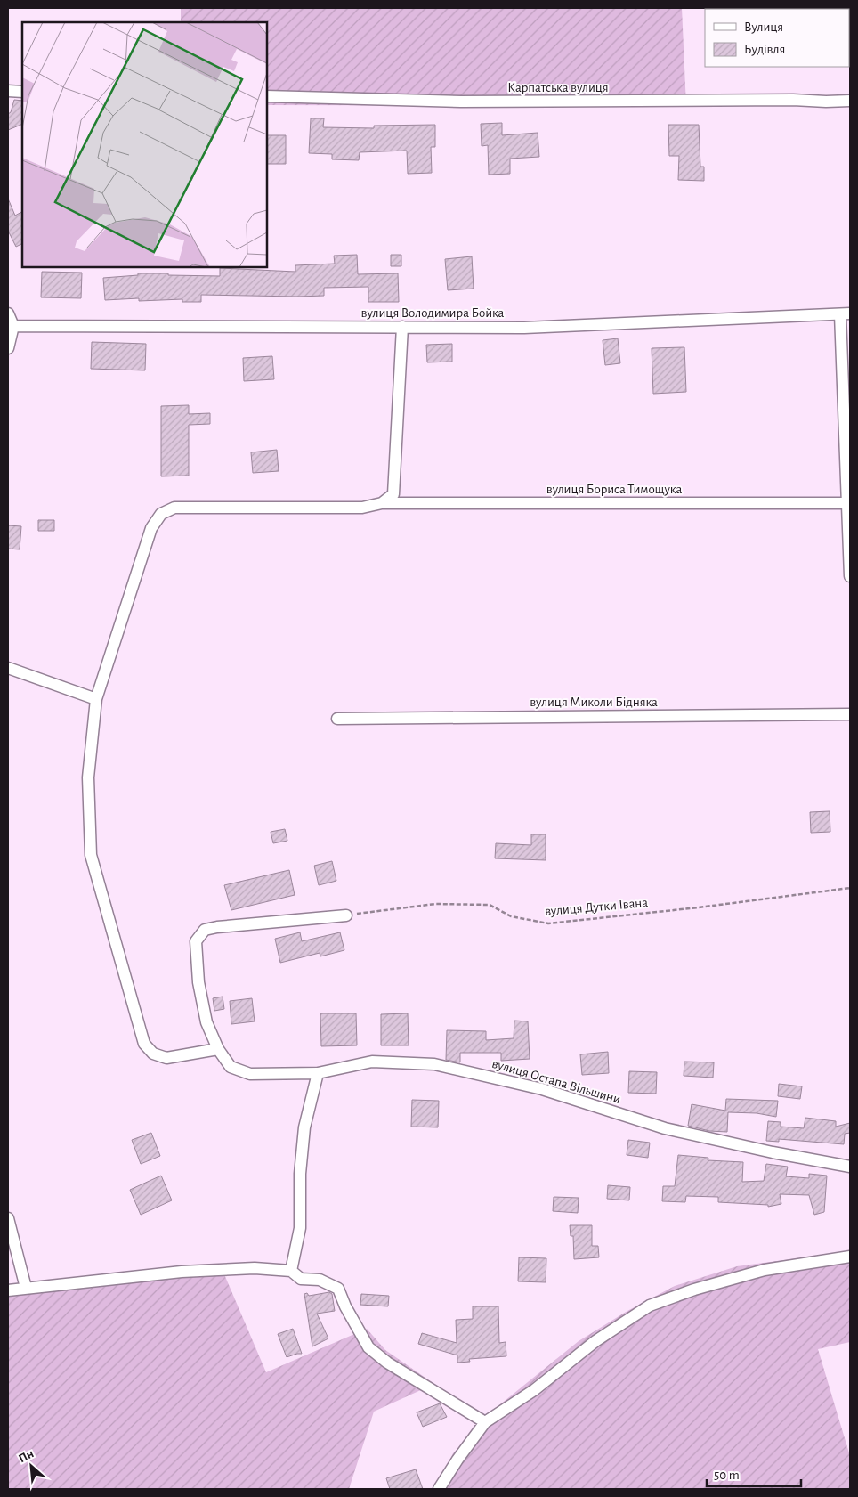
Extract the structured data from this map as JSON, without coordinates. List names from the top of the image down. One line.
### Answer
{"streets":{"street":["Карпатська вулиця","вулиця Володимира Бойка","вулиця Бориса Тимощука","вулиця Миколи Бідняка","вулиця Остапа Вільшини"],"path":["вулиця Дутки Івана"]},"crossings":[["вулиця Бориса Тимощука","вулиця Остапа Вільшини"]],"legend":["Вулиця","Будівля"],"scale_bar":"50 m","north":"top left"}
